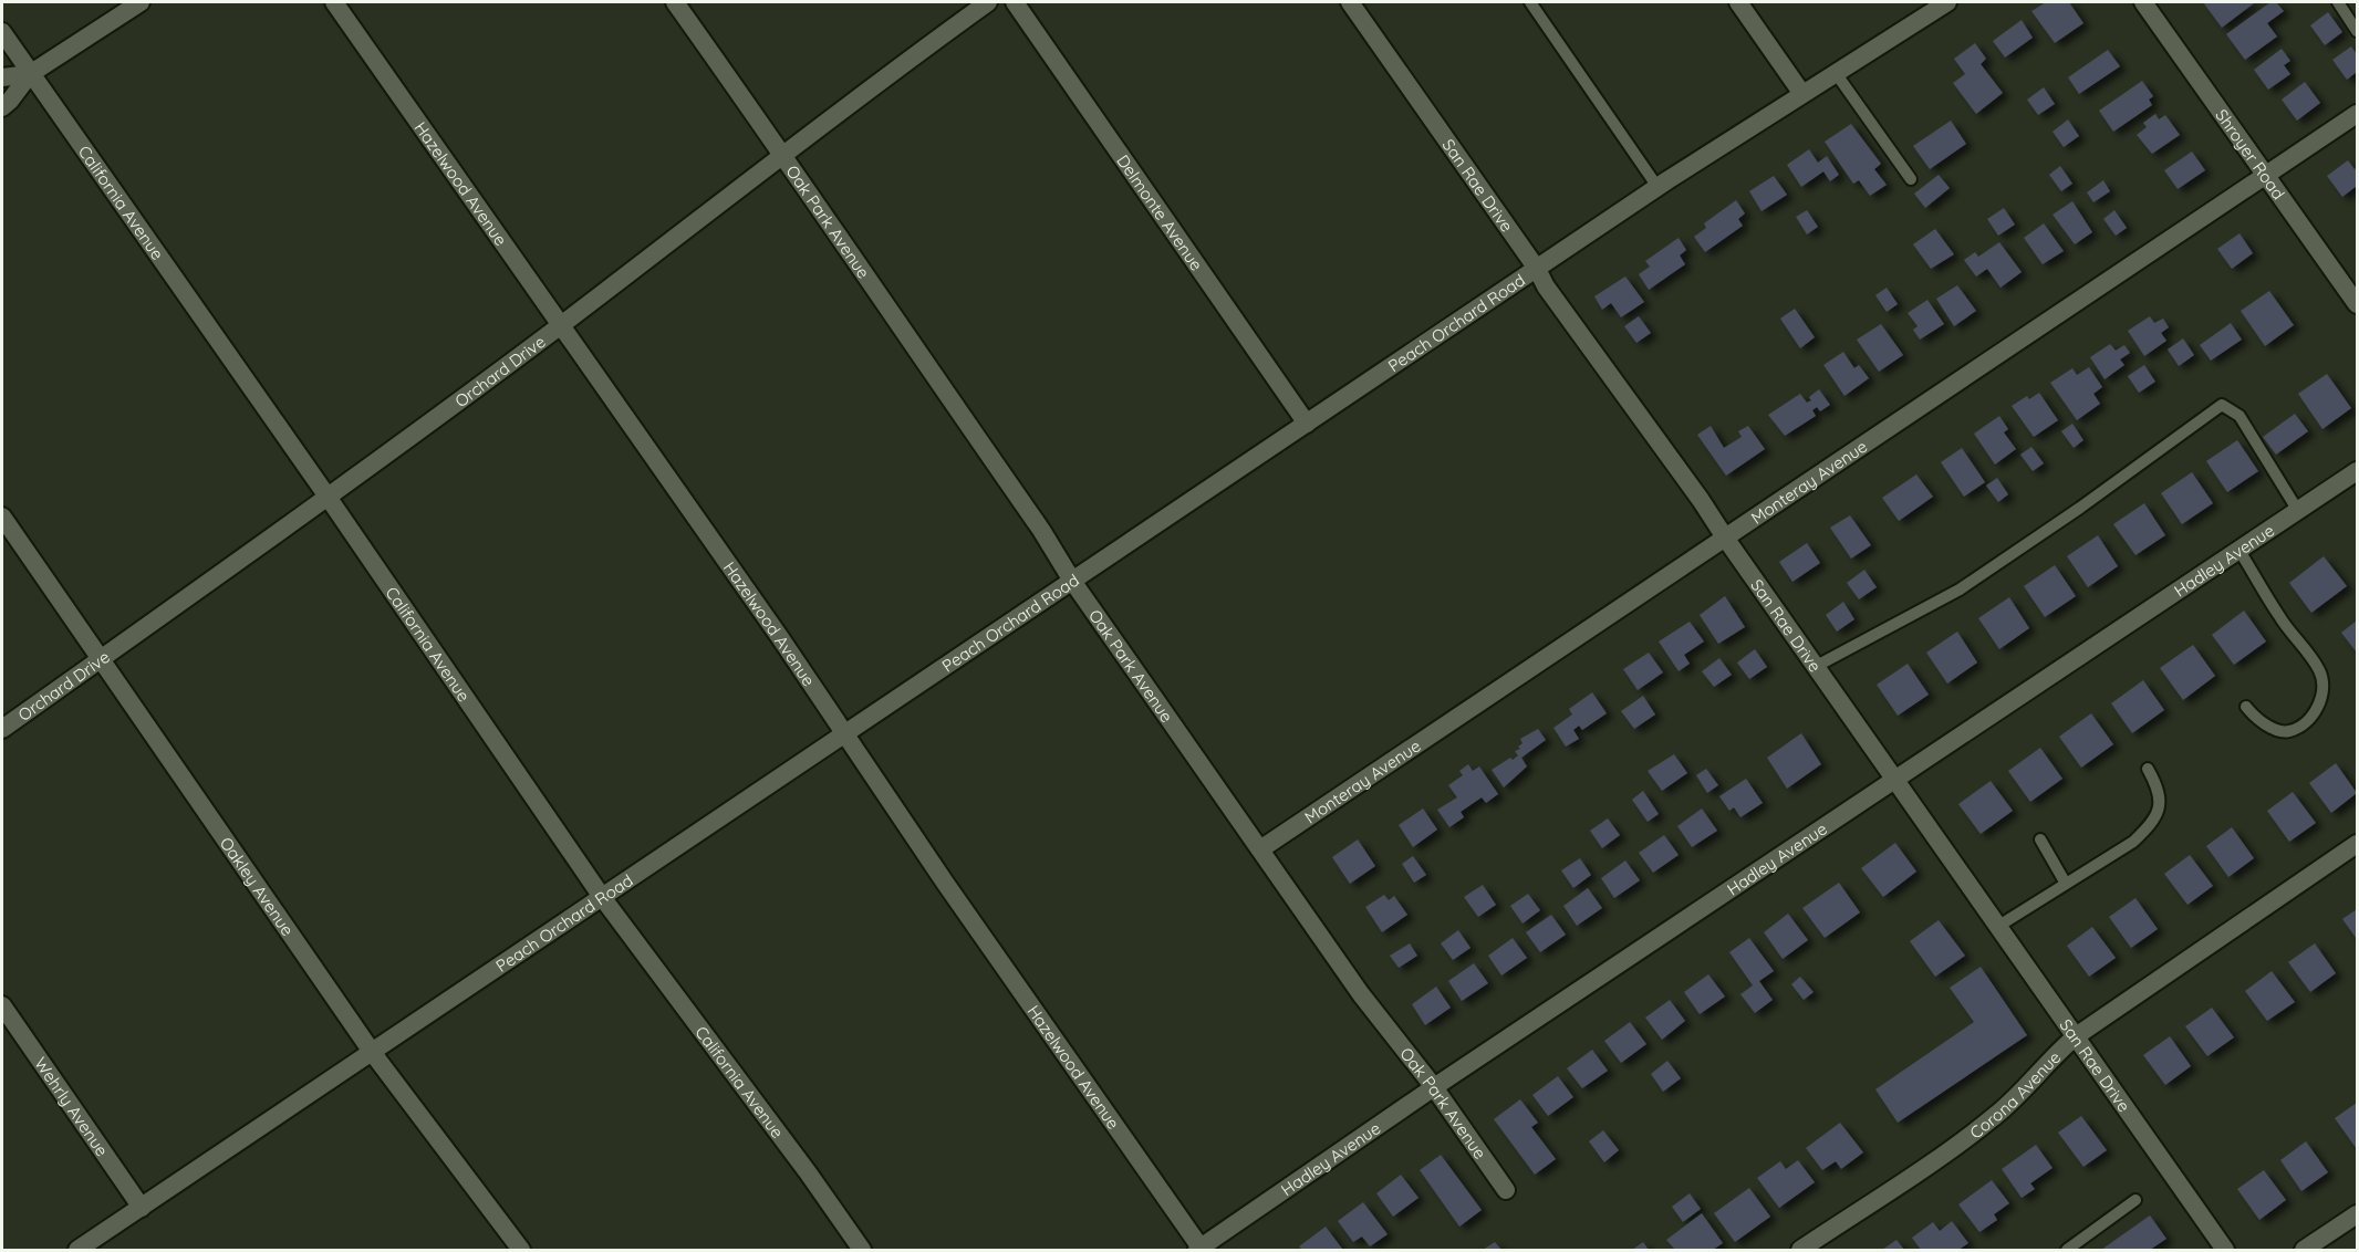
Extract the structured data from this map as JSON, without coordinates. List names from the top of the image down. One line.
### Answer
{"streets":{"street":["Shroyer Road","Hazelwood Avenue","San Rae Drive","California Avenue","Delmonte Avenue","Oak Park Avenue","Peach Orchard Road","Orchard Drive","Monteray Avenue","Hadley Avenue","Oakley Avenue","Corona Avenue","Wehrly Avenue"]},"crossings":[["Shroyer Road","Monteray Avenue"],["Hazelwood Avenue","Peach Orchard Road"],["Hazelwood Avenue","Orchard Drive"],["Hazelwood Avenue","Hadley Avenue"],["San Rae Drive","Peach Orchard Road"],["San Rae Drive","Monteray Avenue"],["San Rae Drive","Hadley Avenue"],["San Rae Drive","Corona Avenue"],["California Avenue","Peach Orchard Road"],["California Avenue","Orchard Drive"],["Delmonte Avenue","Peach Orchard Road"],["Oak Park Avenue","Peach Orchard Road"],["Oak Park Avenue","Orchard Drive"],["Oak Park Avenue","Monteray Avenue"],["Oak Park Avenue","Hadley Avenue"],["Peach Orchard Road","Oakley Avenue"],["Peach Orchard Road","Wehrly Avenue"],["Orchard Drive","Oakley Avenue"]]}
